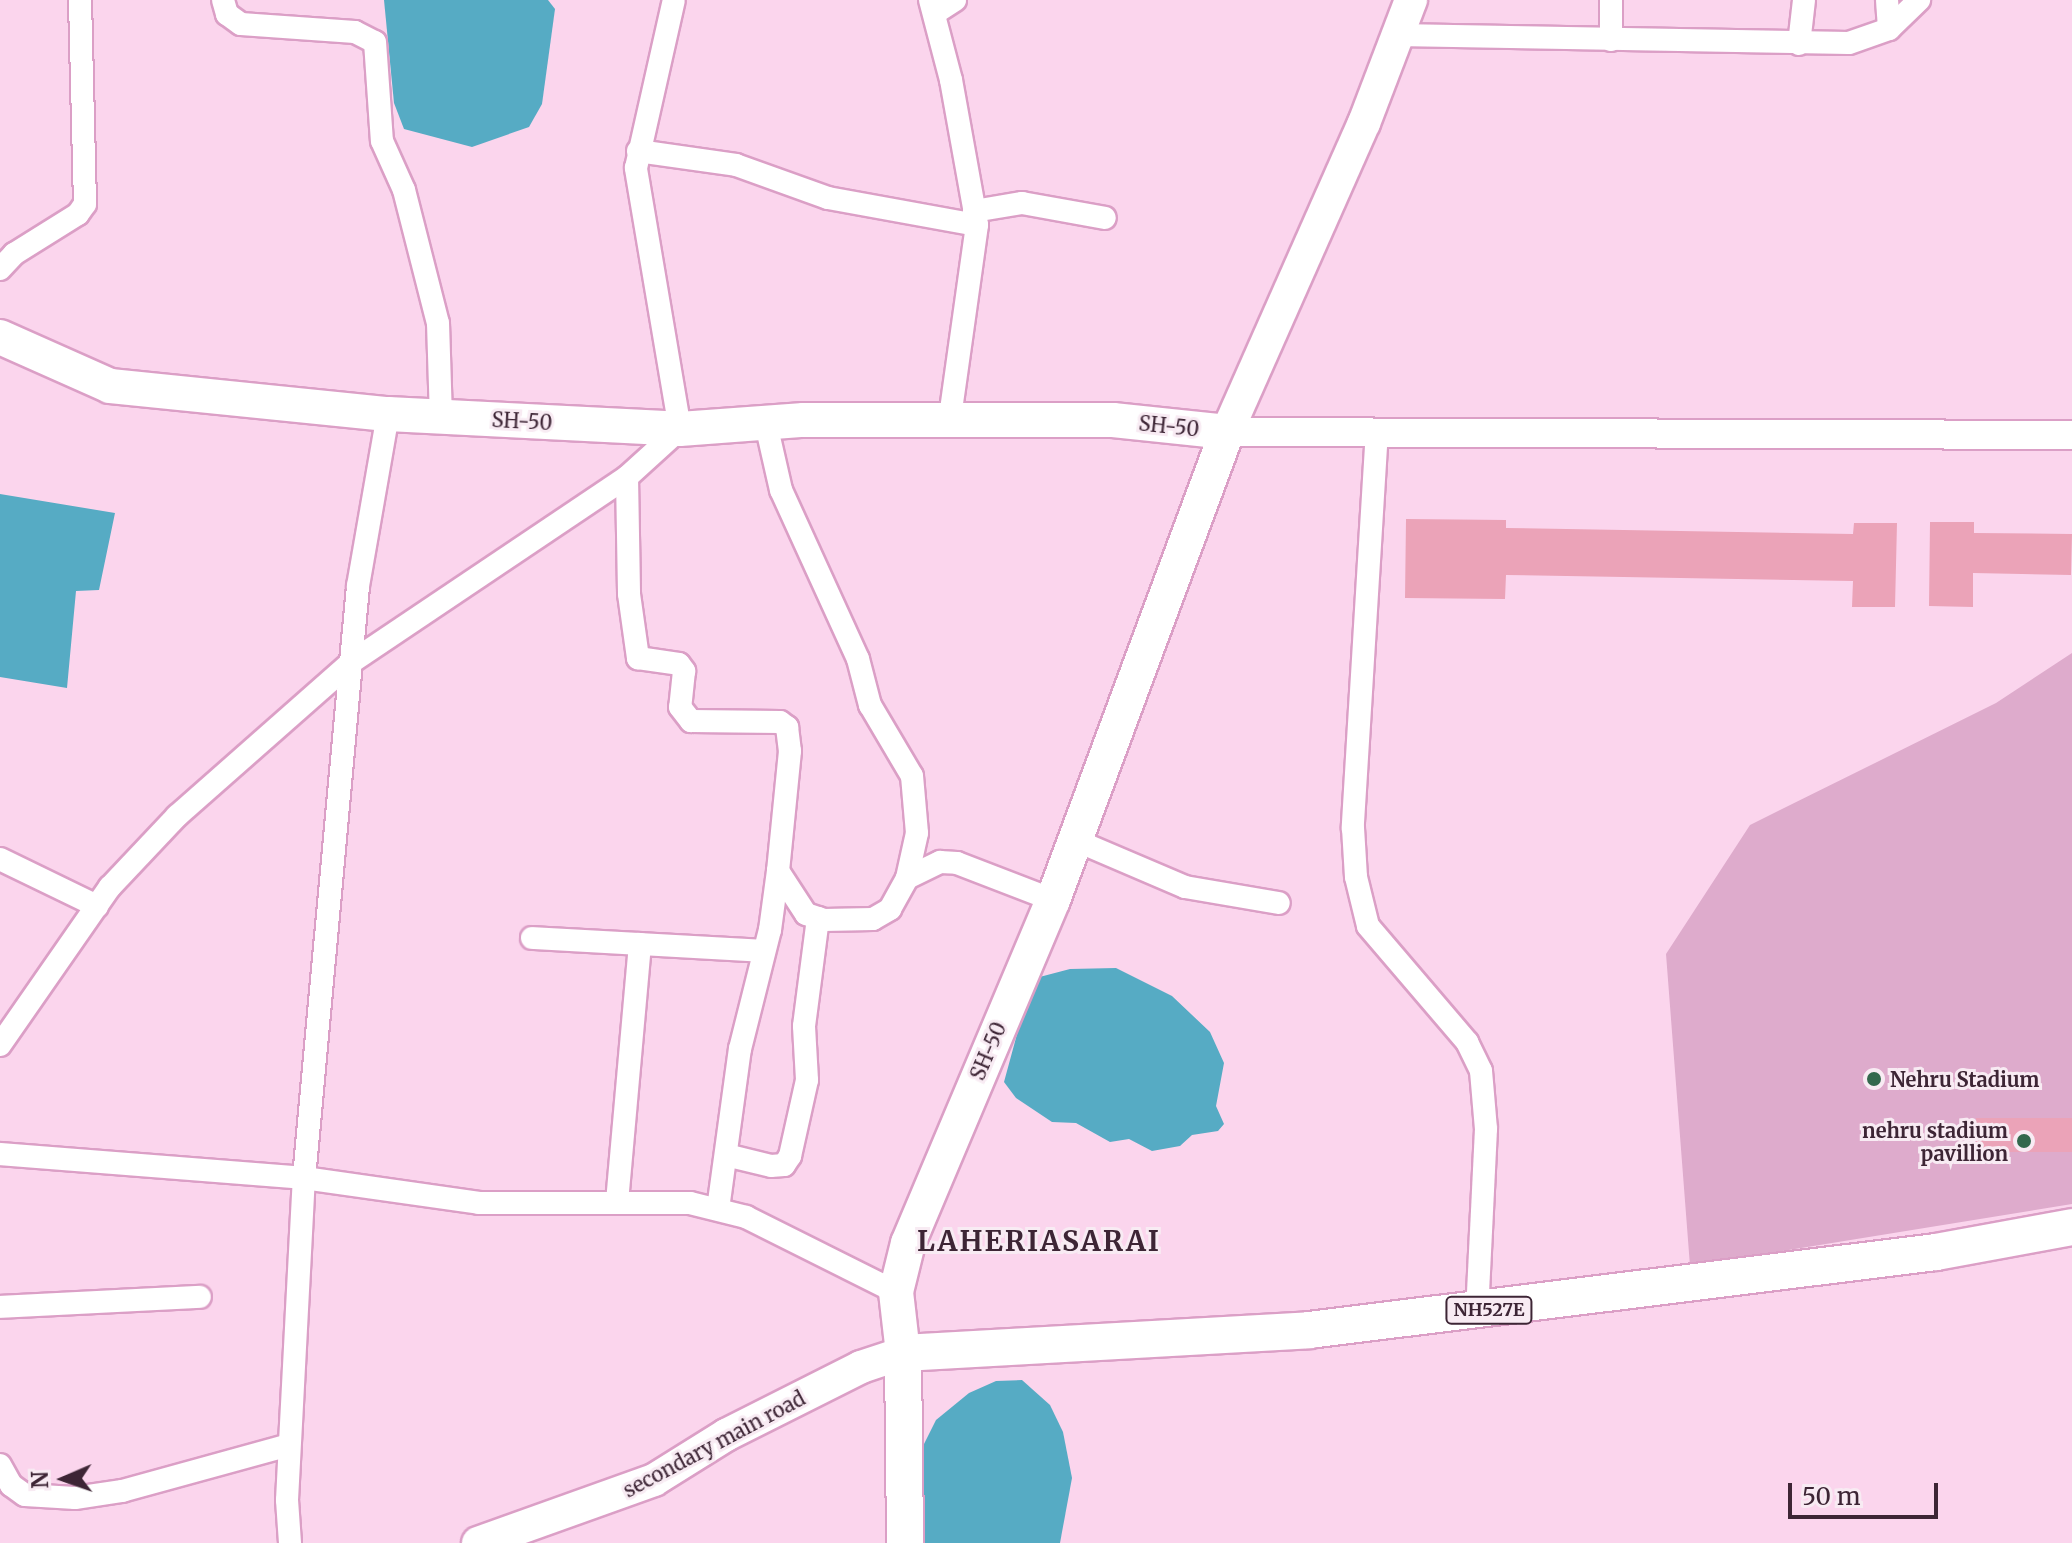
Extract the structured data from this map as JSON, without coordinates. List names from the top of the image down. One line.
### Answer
{"streets":{"highway":["SH-50","NH527E"],"main road":["secondary main road"]},"crossings":[["SH-50","NH527E"],["SH-50","secondary main road"],["NH527E","secondary main road"]],"districts":["LAHERIASARAI"],"places":["Nehru Stadium","nehru stadium pavillion"],"scale_bar":"50 m","north":"left"}
